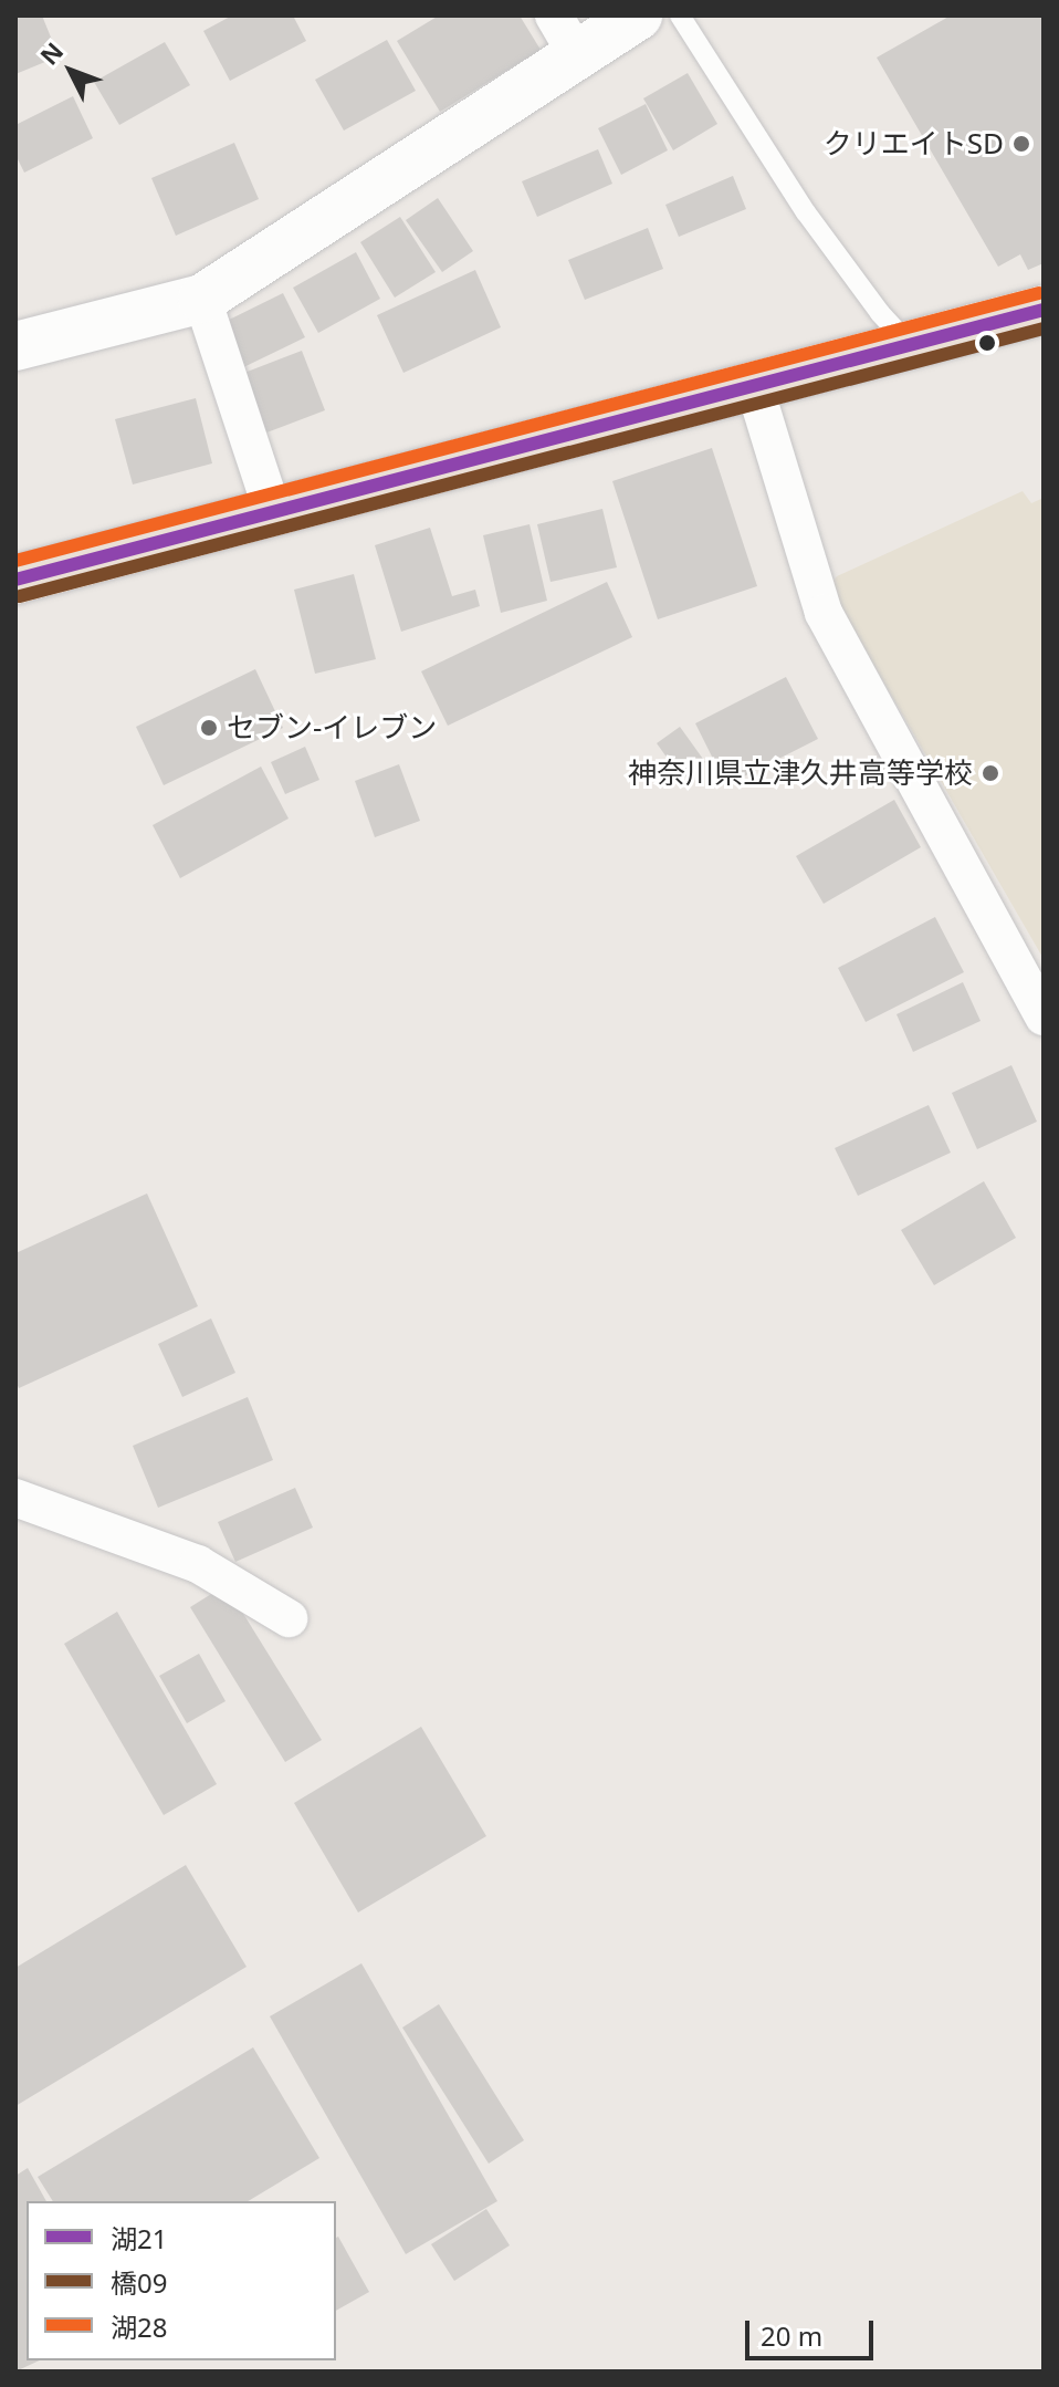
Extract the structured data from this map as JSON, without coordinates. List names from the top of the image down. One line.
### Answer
{"places":["クリエイトSD","セブン-イレブン","神奈川県立津久井高等学校"],"lines":["transit line 湖28","transit line 湖21","transit line 橋09"],"legend":["湖21","橋09","湖28"],"scale_bar":"20 m","north":"top left"}
